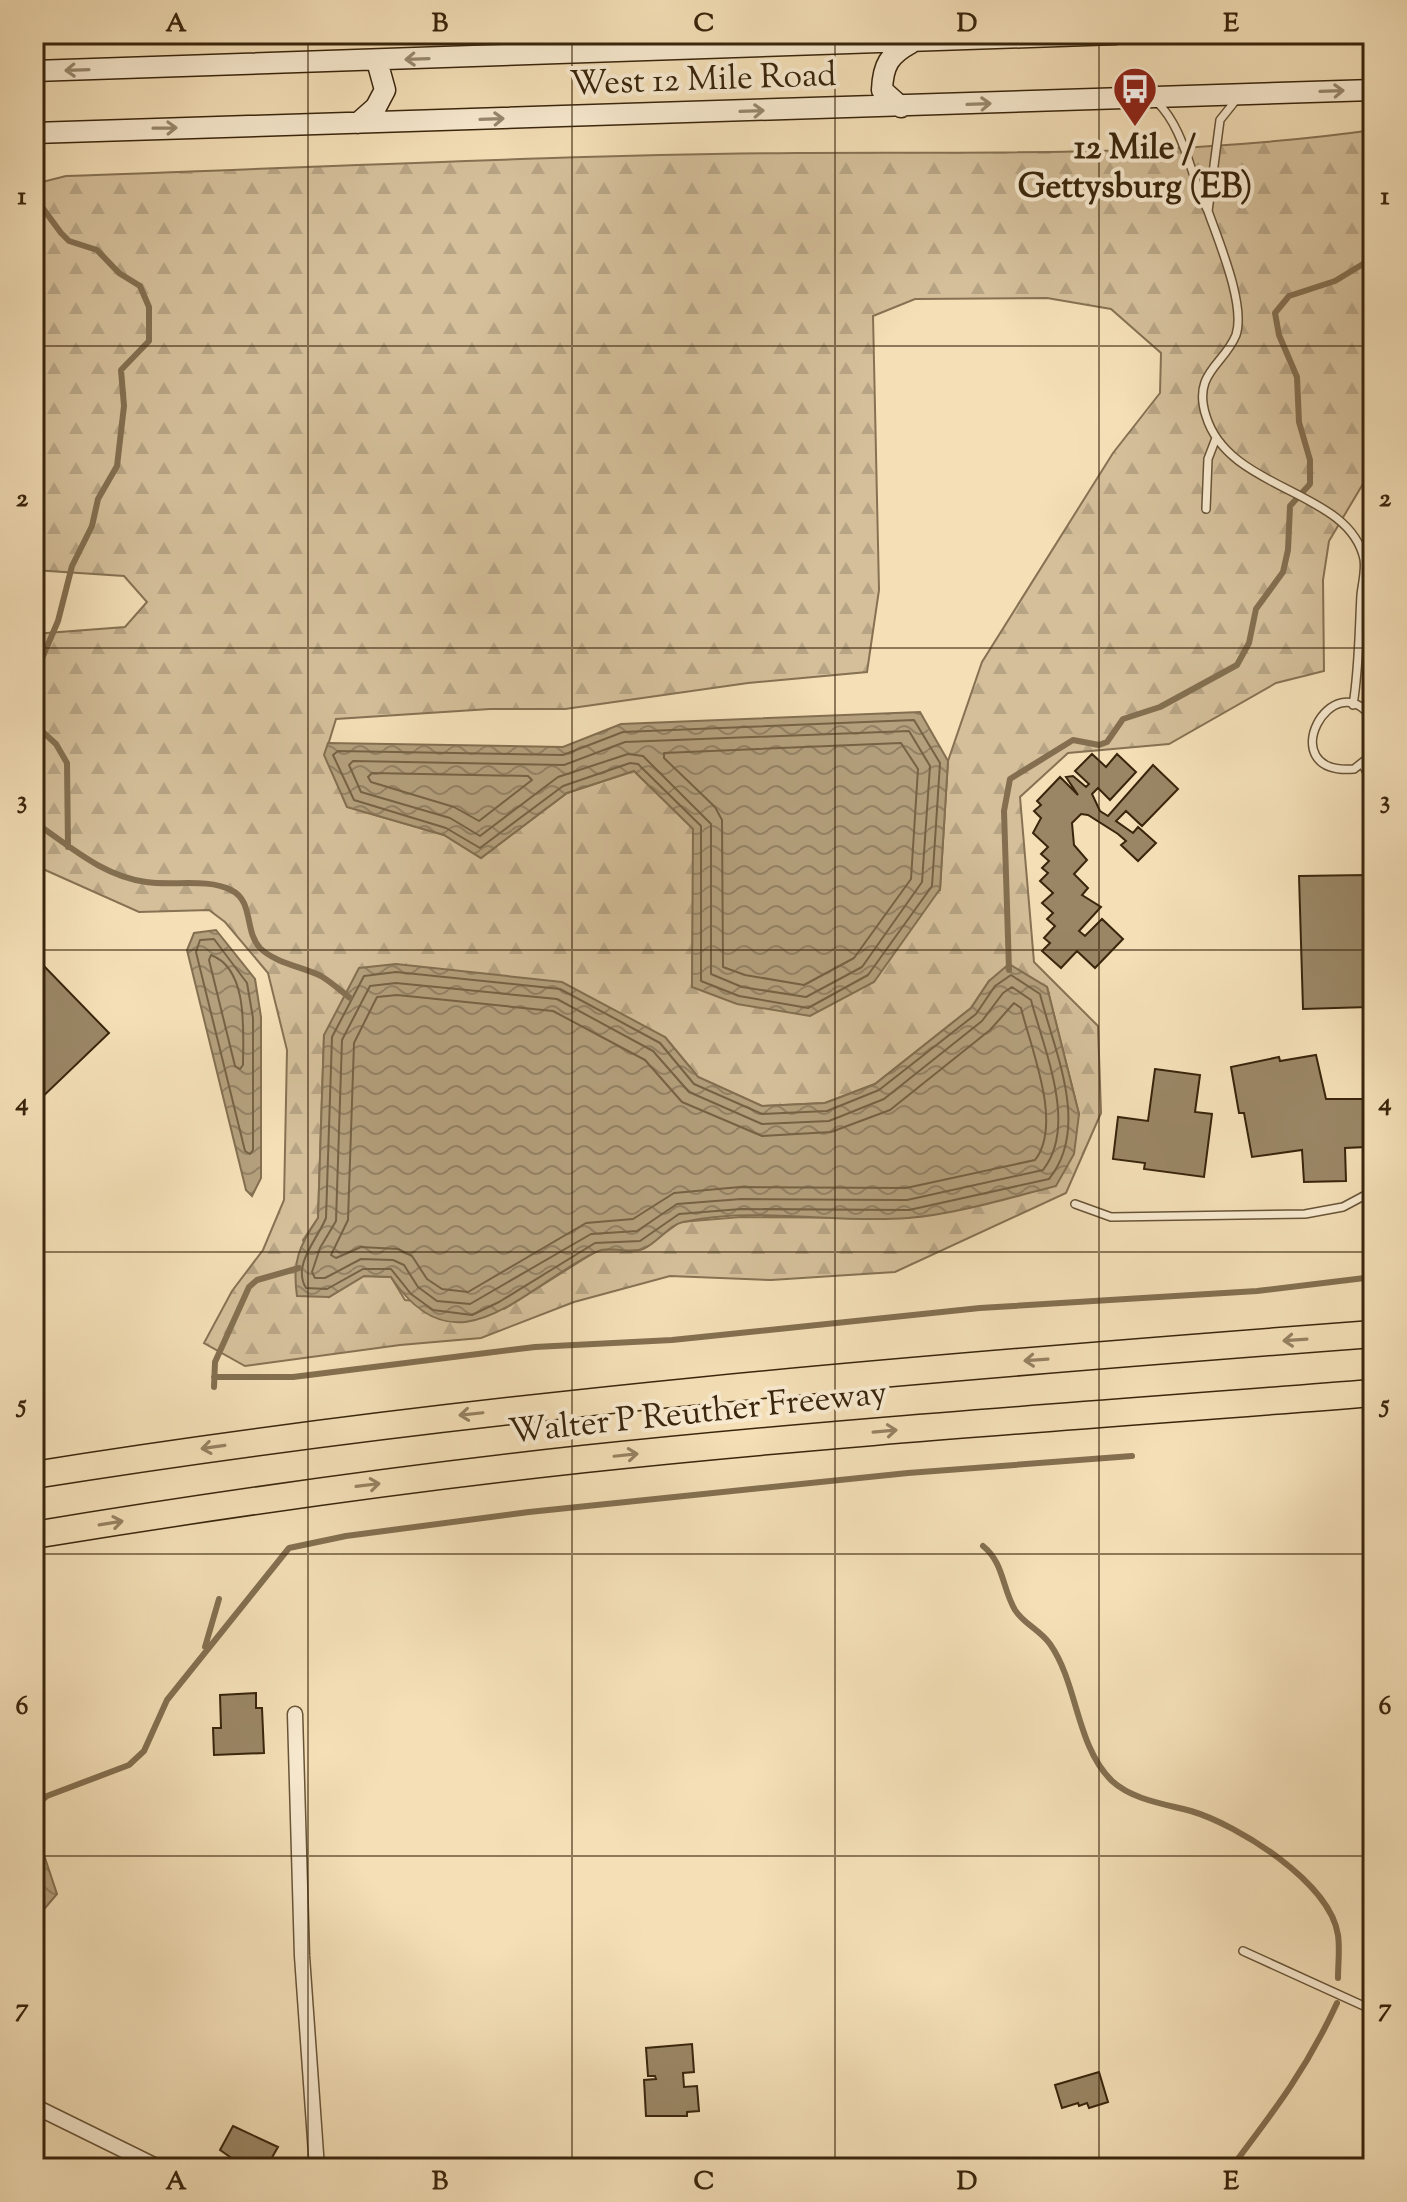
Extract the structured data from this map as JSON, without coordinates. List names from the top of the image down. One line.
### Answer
{"streets":{"highway":["Walter P Reuther Freeway"],"main road":["West 12 Mile Road"]},"places":{"bus stop":["12 Mile / Gettysburg (EB)"]},"grid":{"columns":["A","B","C","D","E"],"rows":["1","2","3","4","5","6","7"]}}
